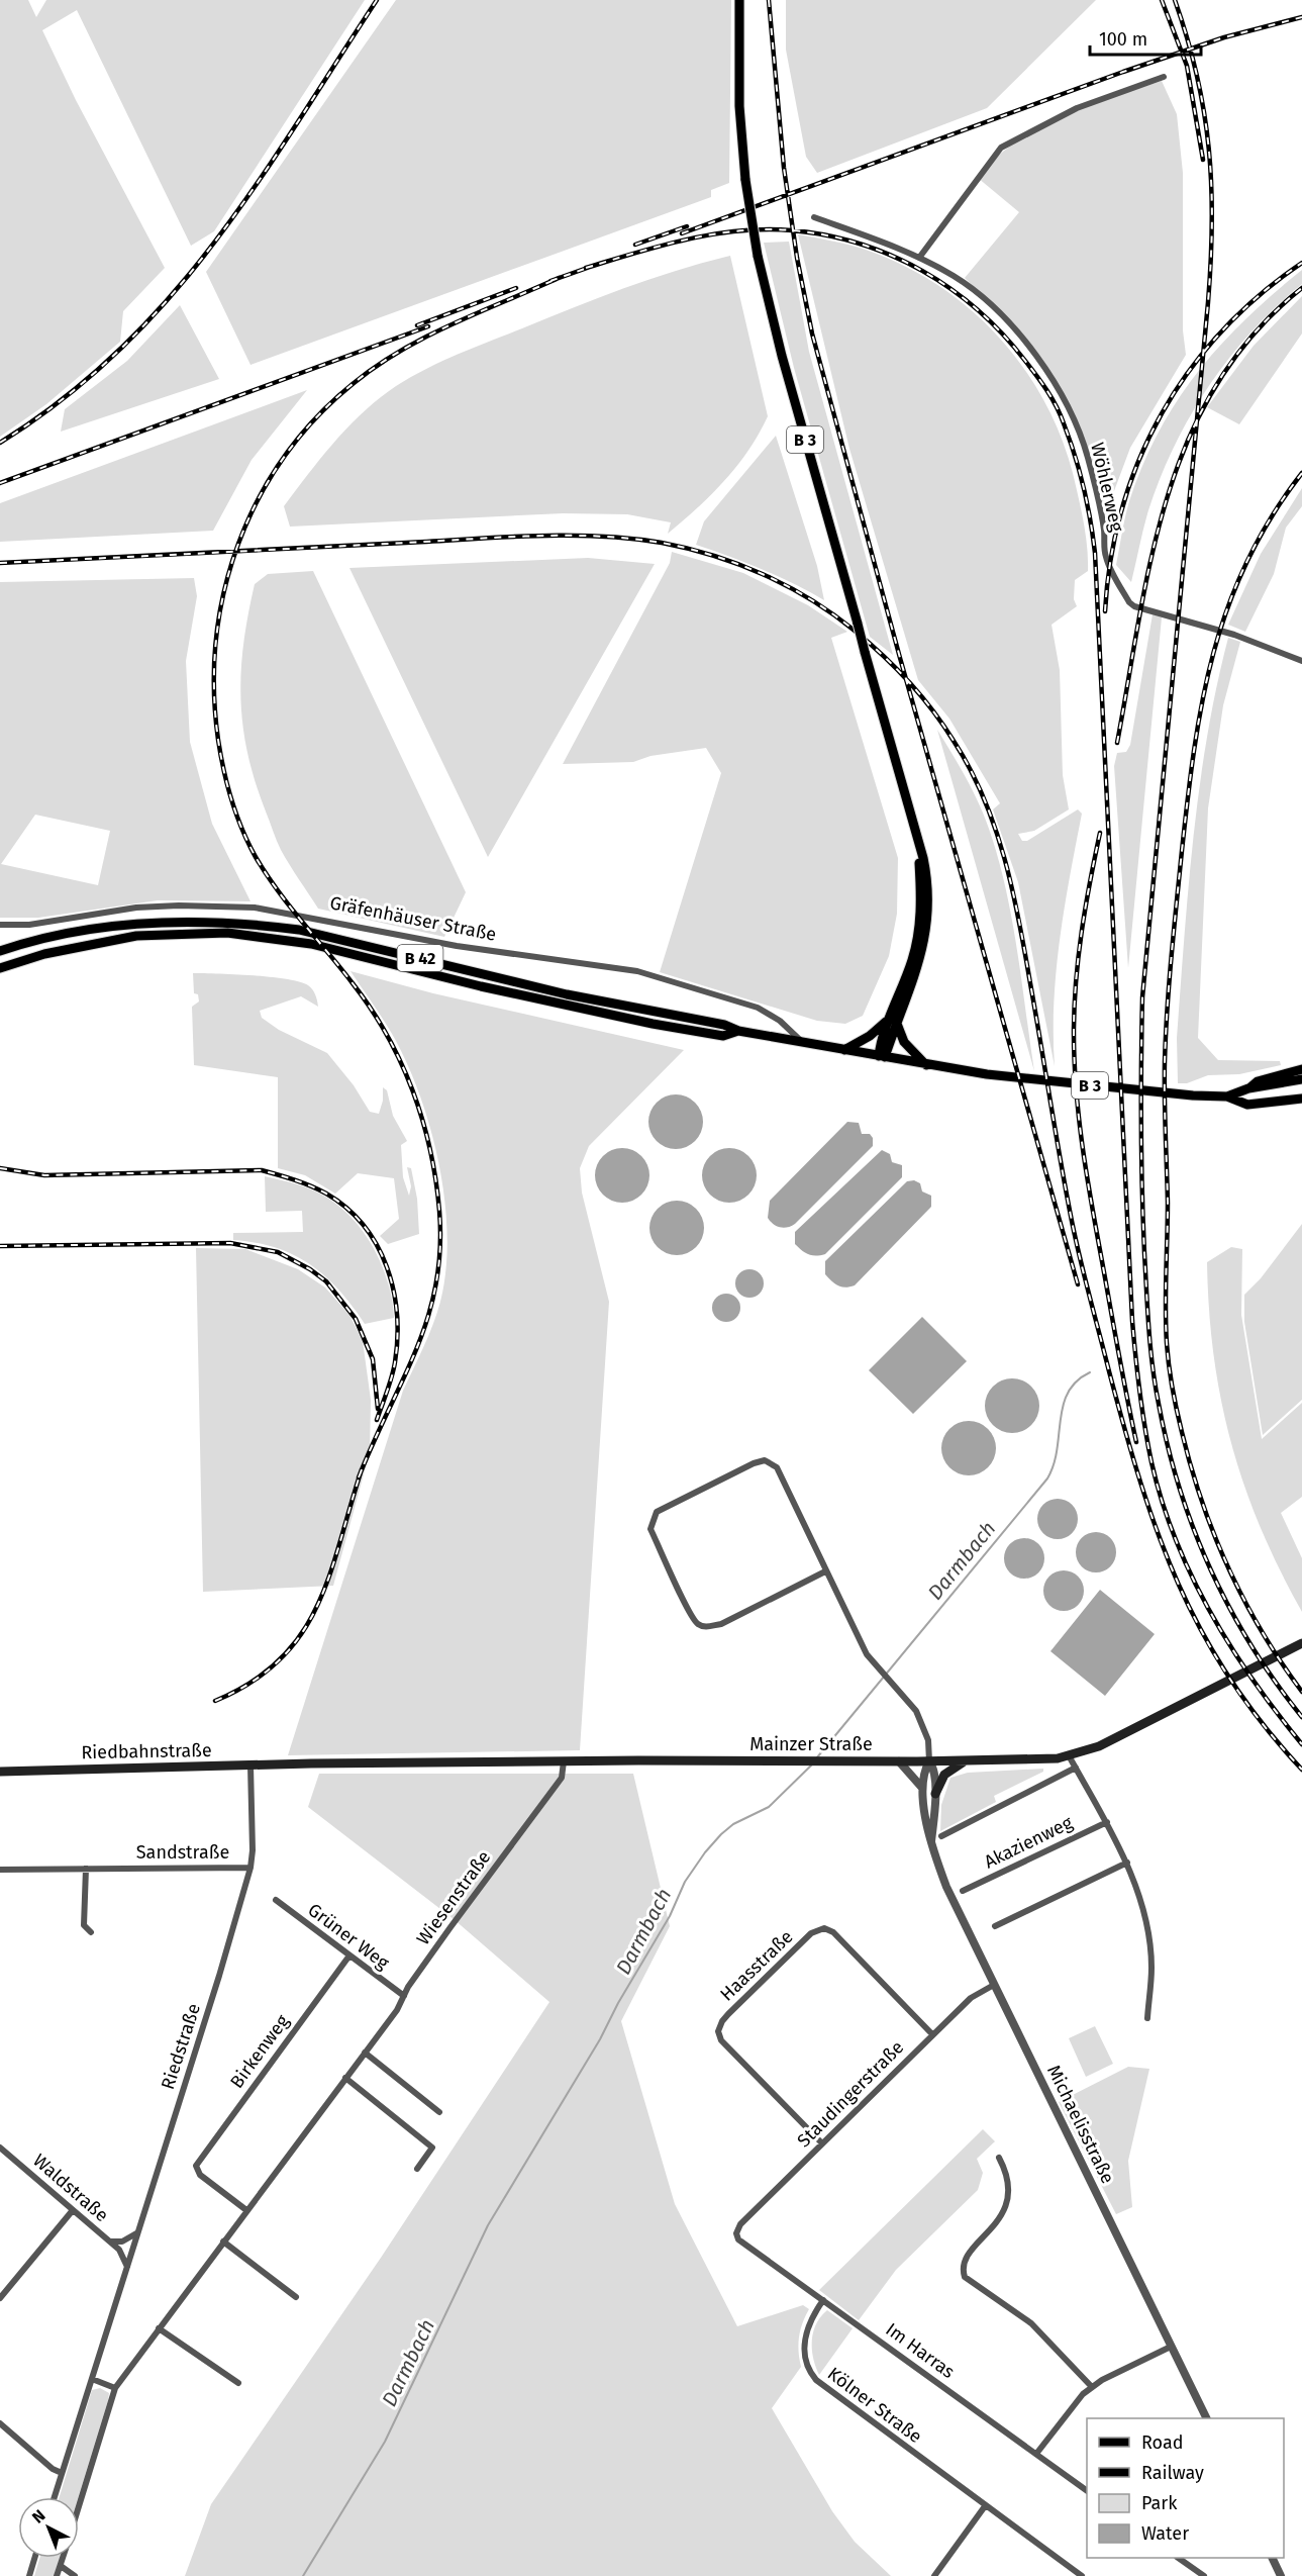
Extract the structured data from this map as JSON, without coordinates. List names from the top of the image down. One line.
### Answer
{"streets":{"main road":["B 3","B 42","Mainzer Straße","Riedbahnstraße"],"street":["Wöhlerweg","Gräfenhäuser Straße","Akazienweg","Sandstraße","Wiesenstraße","Grüner Weg","Haasstraße","Riedstraße","Birkenweg","Staudingerstraße","Michaelisstraße","Waldstraße","Im Harras","Kölner Straße"]},"crossings":[["B 3","B 42"],["Gräfenhäuser Straße","B 42"],["Mainzer Straße","Riedbahnstraße"],["Mainzer Straße","Wiesenstraße"],["Mainzer Straße","Michaelisstraße"],["Riedbahnstraße","Sandstraße"],["Sandstraße","Riedstraße"],["Wiesenstraße","Grüner Weg"],["Wiesenstraße","Birkenweg"],["Grüner Weg","Birkenweg"],["Haasstraße","Staudingerstraße"],["Riedstraße","Waldstraße"],["Staudingerstraße","Michaelisstraße"],["Staudingerstraße","Im Harras"],["Im Harras","Kölner Straße"]],"water":["Darmbach"],"legend":["Road","Railway","Park","Water"],"scale_bar":"100 m","north":"top left"}
